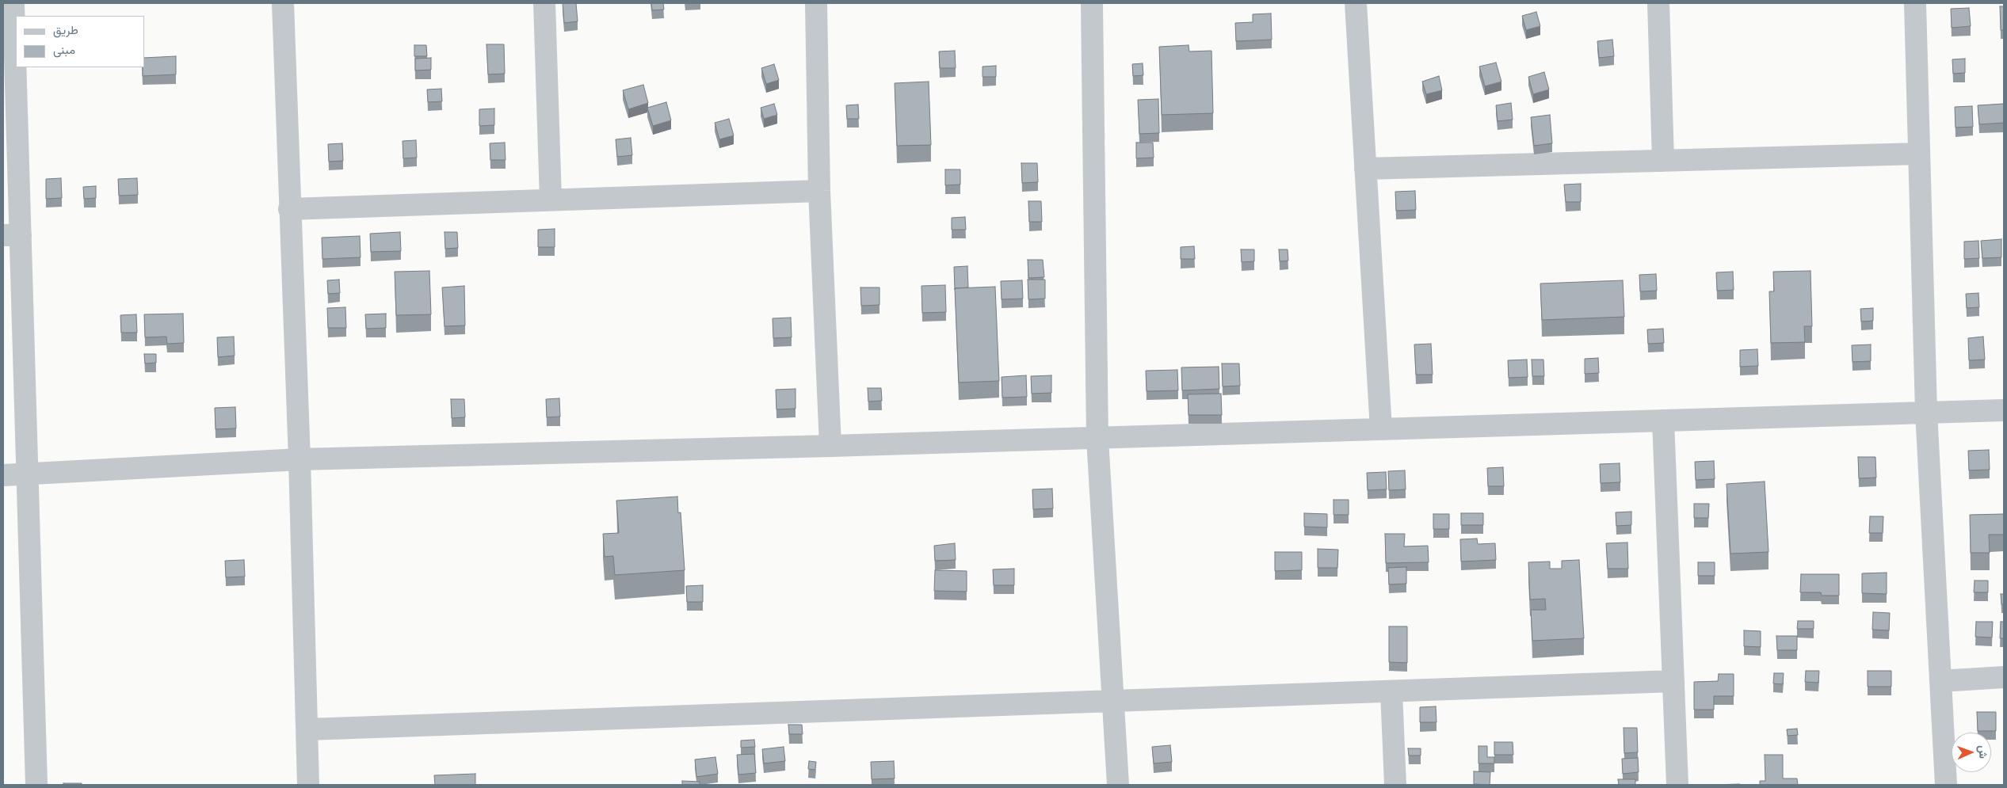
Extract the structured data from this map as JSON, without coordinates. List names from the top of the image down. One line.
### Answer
{"legend":["طريق","مبنى"],"north":"right"}
